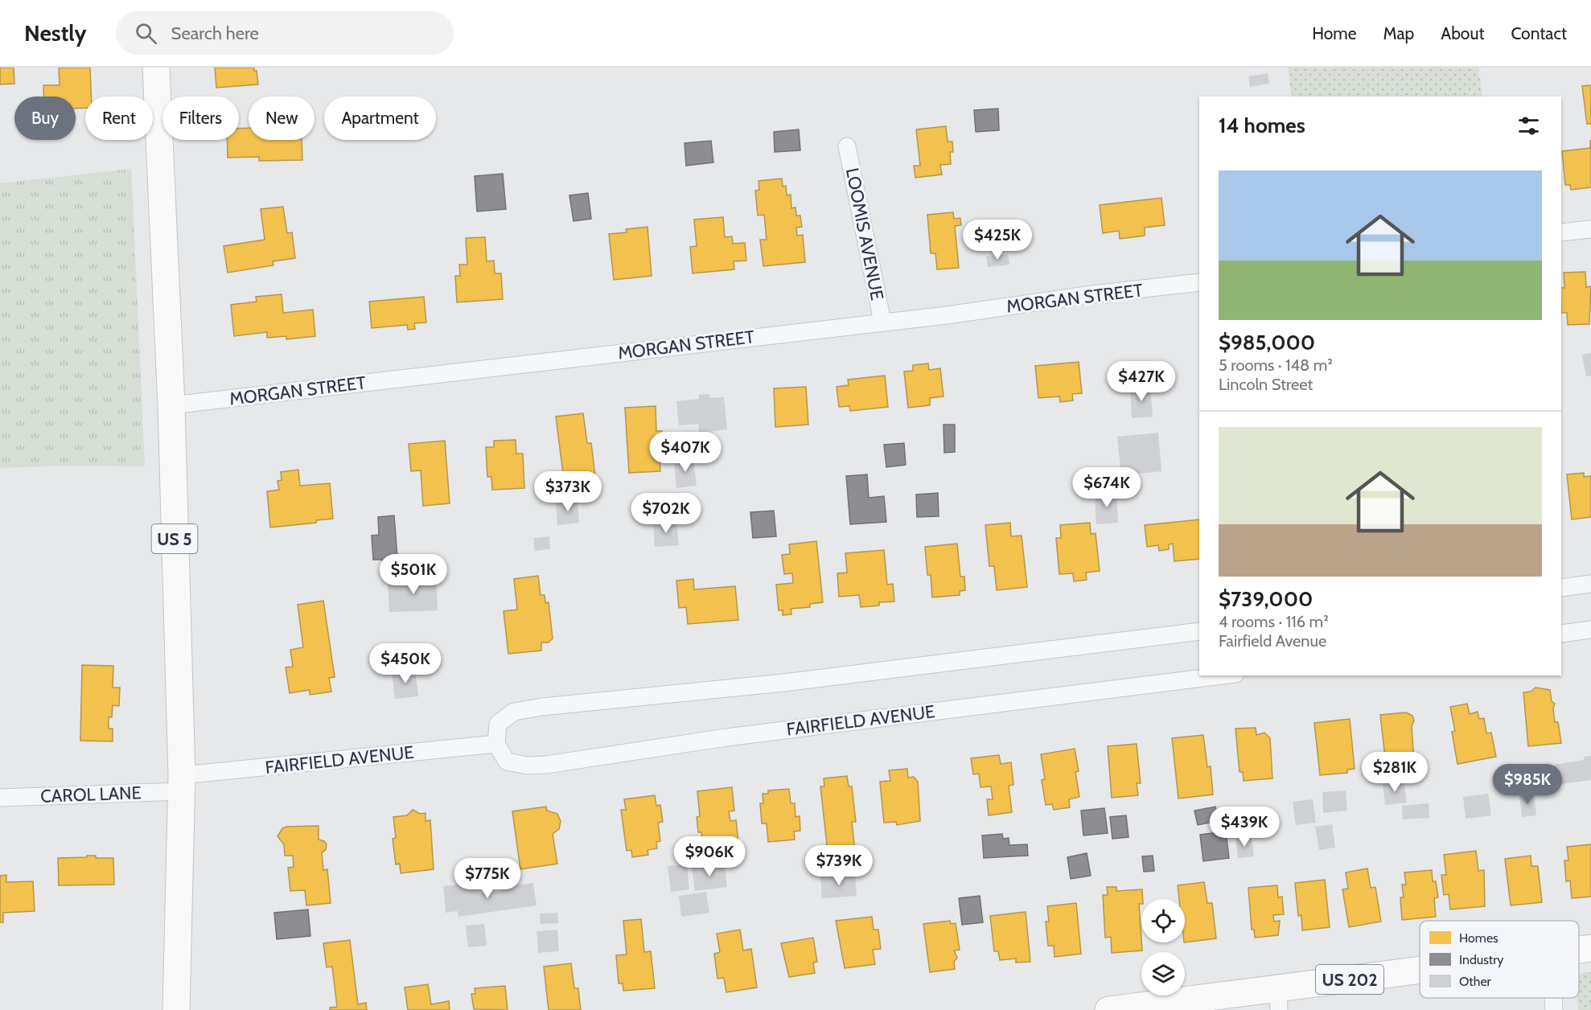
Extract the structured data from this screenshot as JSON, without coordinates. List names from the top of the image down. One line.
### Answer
{"streets":{"main road":["US 5","US 202"],"street":["LOOMIS AVENUE","MORGAN STREET","FAIRFIELD AVENUE","CAROL LANE"]},"crossings":[["LOOMIS AVENUE","MORGAN STREET"],["MORGAN STREET","US 5"],["US 5","FAIRFIELD AVENUE"],["US 5","CAROL LANE"],["FAIRFIELD AVENUE","CAROL LANE"]],"legend":["Homes","Industry","Other"],"page":{"header":"Nestly","search":"Search here","nav":["Home","Map","About","Contact"],"chip":["Buy","Rent","Filters","New","Apartment"],"heading":"14 homes","list":[{"name":"$985,000","note":"5 rooms · 148 m² · Lincoln Street"},{"name":"$739,000","note":"4 rooms · 116 m² · Fairfield Avenue"}],"price":["$425K","$427K","$407K","$674K","$373K","$702K","$501K","$450K","$281K","$985K","$439K","$906K","$739K","$775K"]}}
